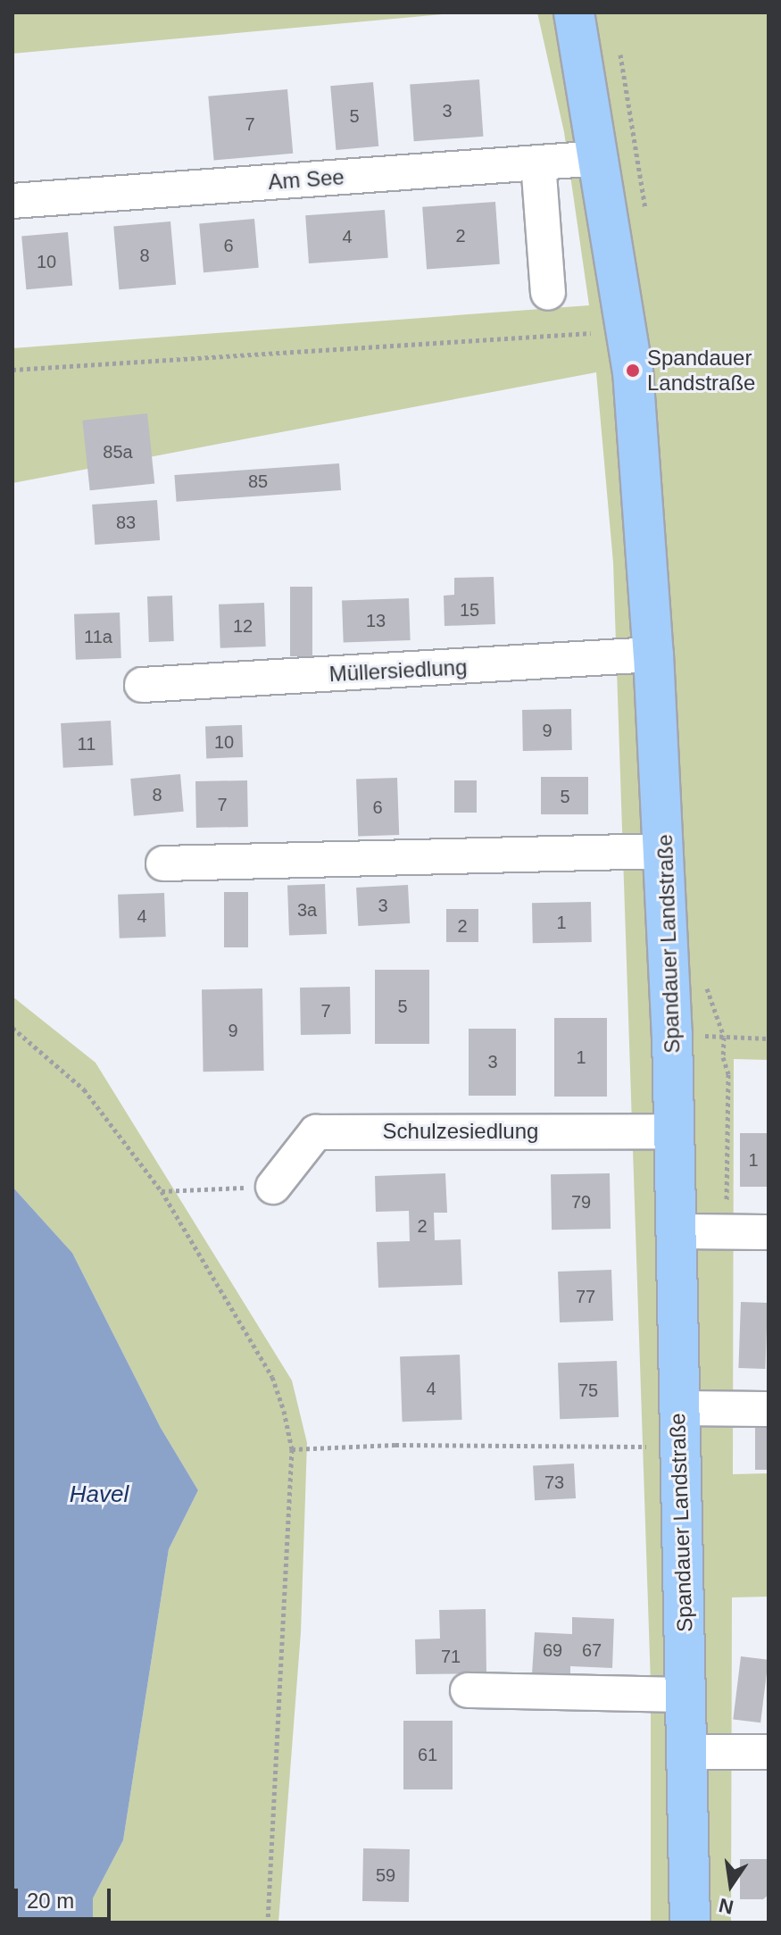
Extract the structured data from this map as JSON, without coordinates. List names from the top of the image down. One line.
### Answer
{"streets":{"main road":["Spandauer Landstraße"],"street":["Am See","Müllersiedlung","Schulzesiedlung"]},"crossings":[["Am See","Spandauer Landstraße"],["Müllersiedlung","Spandauer Landstraße"],["Spandauer Landstraße","Schulzesiedlung"]],"water":["Havel"],"places":["Spandauer Landstraße"],"house_numbers":["3","5","7","2","4","6","8","10","85a","85","83","15","13","12","11a","9","10","11","8","5","7","6","3","3a","4","1","2","5","7","9","1","3","1","79","2","77","4","75","73","69","67","71","61","59"],"scale_bar":"20 m","north":"bottom"}
